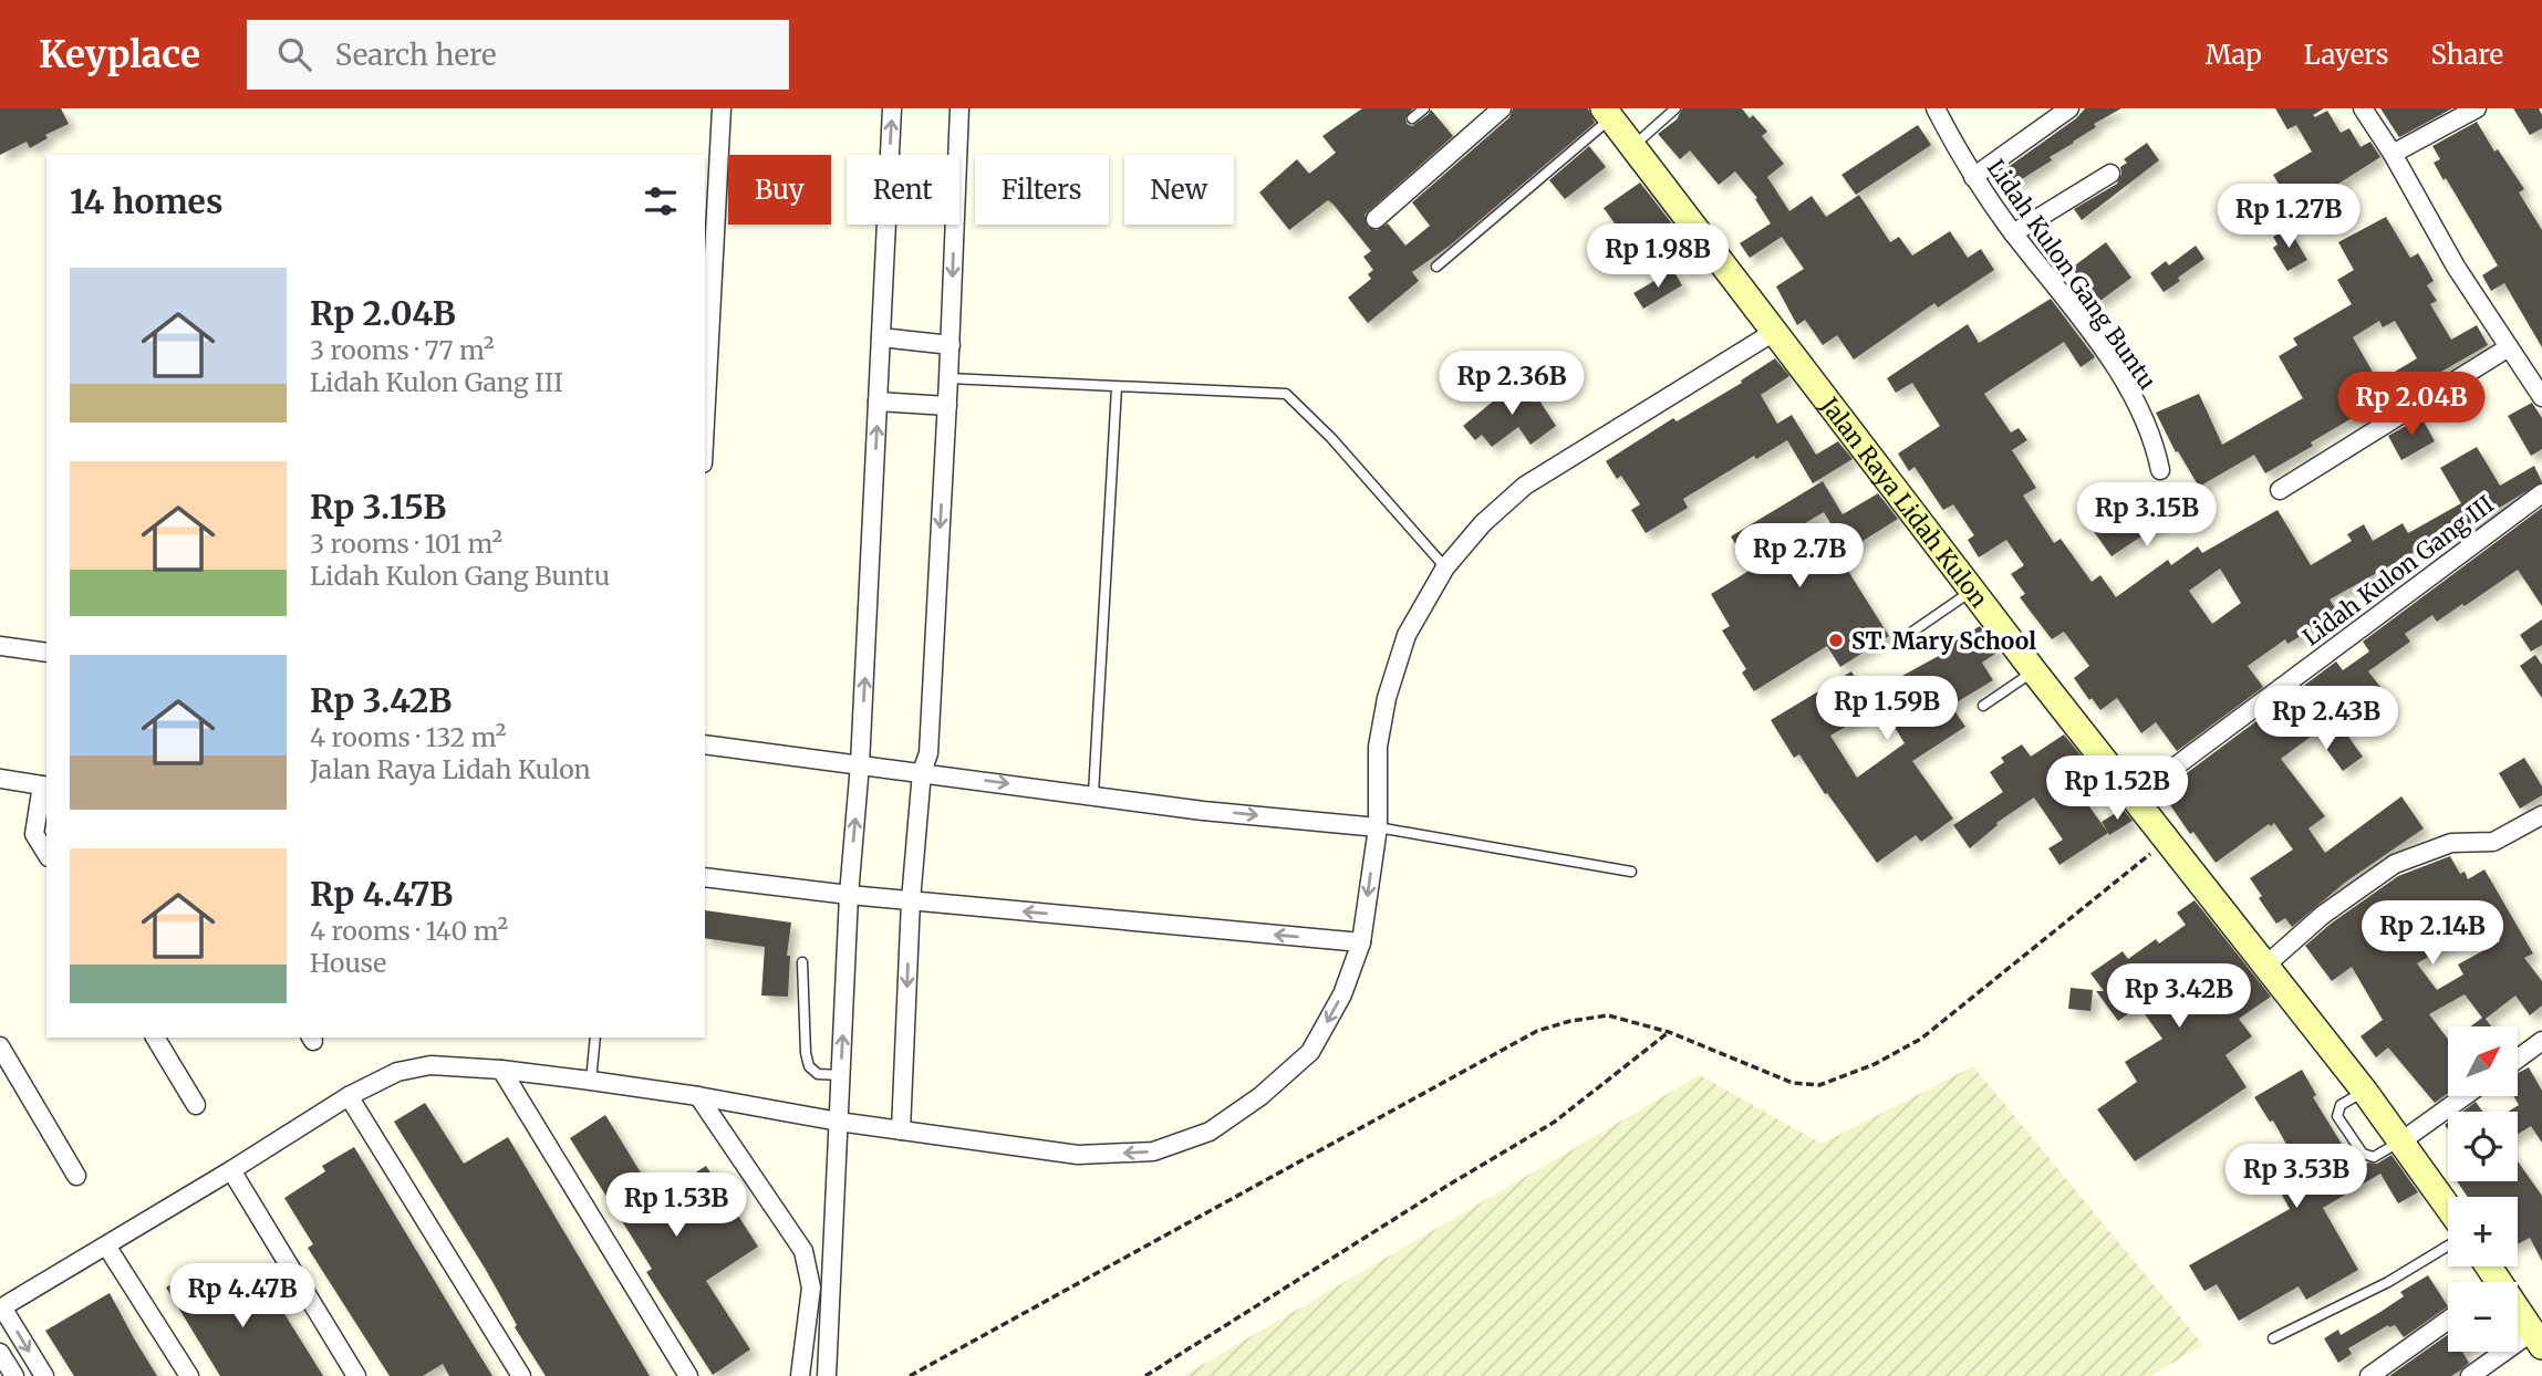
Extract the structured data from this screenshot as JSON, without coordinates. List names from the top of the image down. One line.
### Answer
{"streets":{"main road":["Jalan Raya Lidah Kulon"],"street":["Lidah Kulon Gang Buntu","Lidah Kulon Gang III"]},"crossings":[["Jalan Raya Lidah Kulon","Lidah Kulon Gang III"]],"places":["ST. Mary School"],"north":"top right","page":{"header":"Keyplace","search":"Search here","nav":["Map","Layers","Share"],"chip":["Buy","Rent","Filters","New"],"heading":"14 homes","price":["Rp 1.27B","Rp 1.98B","Rp 2.36B","Rp 2.04B","Rp 3.15B","Rp 2.7B","Rp 1.59B","Rp 2.43B","Rp 1.52B","Rp 2.14B","Rp 3.42B","Rp 3.53B","Rp 1.53B","Rp 4.47B"],"list":[{"name":"Rp 2.04B","note":"3 rooms · 77 m² · Lidah Kulon Gang III"},{"name":"Rp 3.15B","note":"3 rooms · 101 m² · Lidah Kulon Gang Buntu"},{"name":"Rp 3.42B","note":"4 rooms · 132 m² · Jalan Raya Lidah Kulon"},{"name":"Rp 4.47B","note":"4 rooms · 140 m² · House"}],"map_buttons":["+","−"]}}
